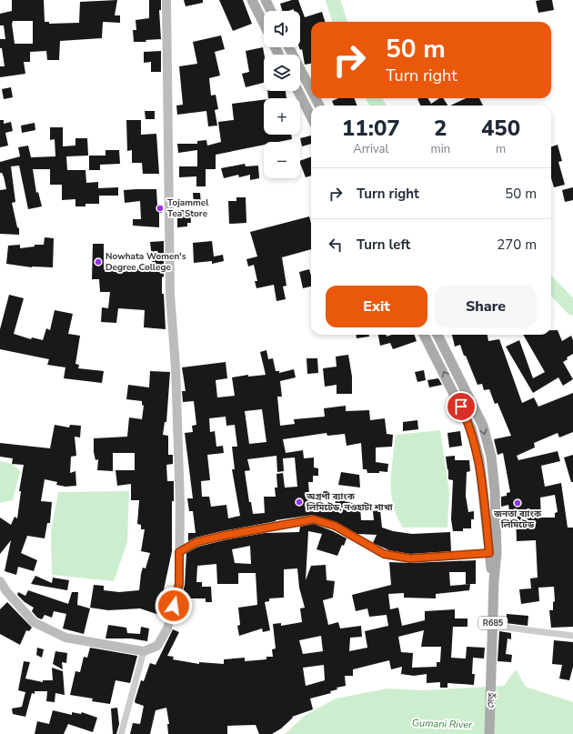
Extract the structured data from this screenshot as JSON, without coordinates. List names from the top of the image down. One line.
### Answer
{"streets":{"main road":["R685","সেতু"]},"crossings":[["R685","সেতু"]],"water":["Gumani River"],"places":["Tojammel Tea Store","Nowhata Women's Degree College","অগ্রণী ব্যাংক লিমিটেড, নওহাটা শাখা","জনতা ব্যাংক লিমিটেড"],"page":{"map_buttons":["+","−"],"turn":["50 m","Turn right"],"eta":["11:07","Arrival","2","min","450","m"],"list":[{"name":"Turn right","value":"50 m"},{"name":"Turn left","value":"270 m"}],"buttons":["Exit","Share"]}}
